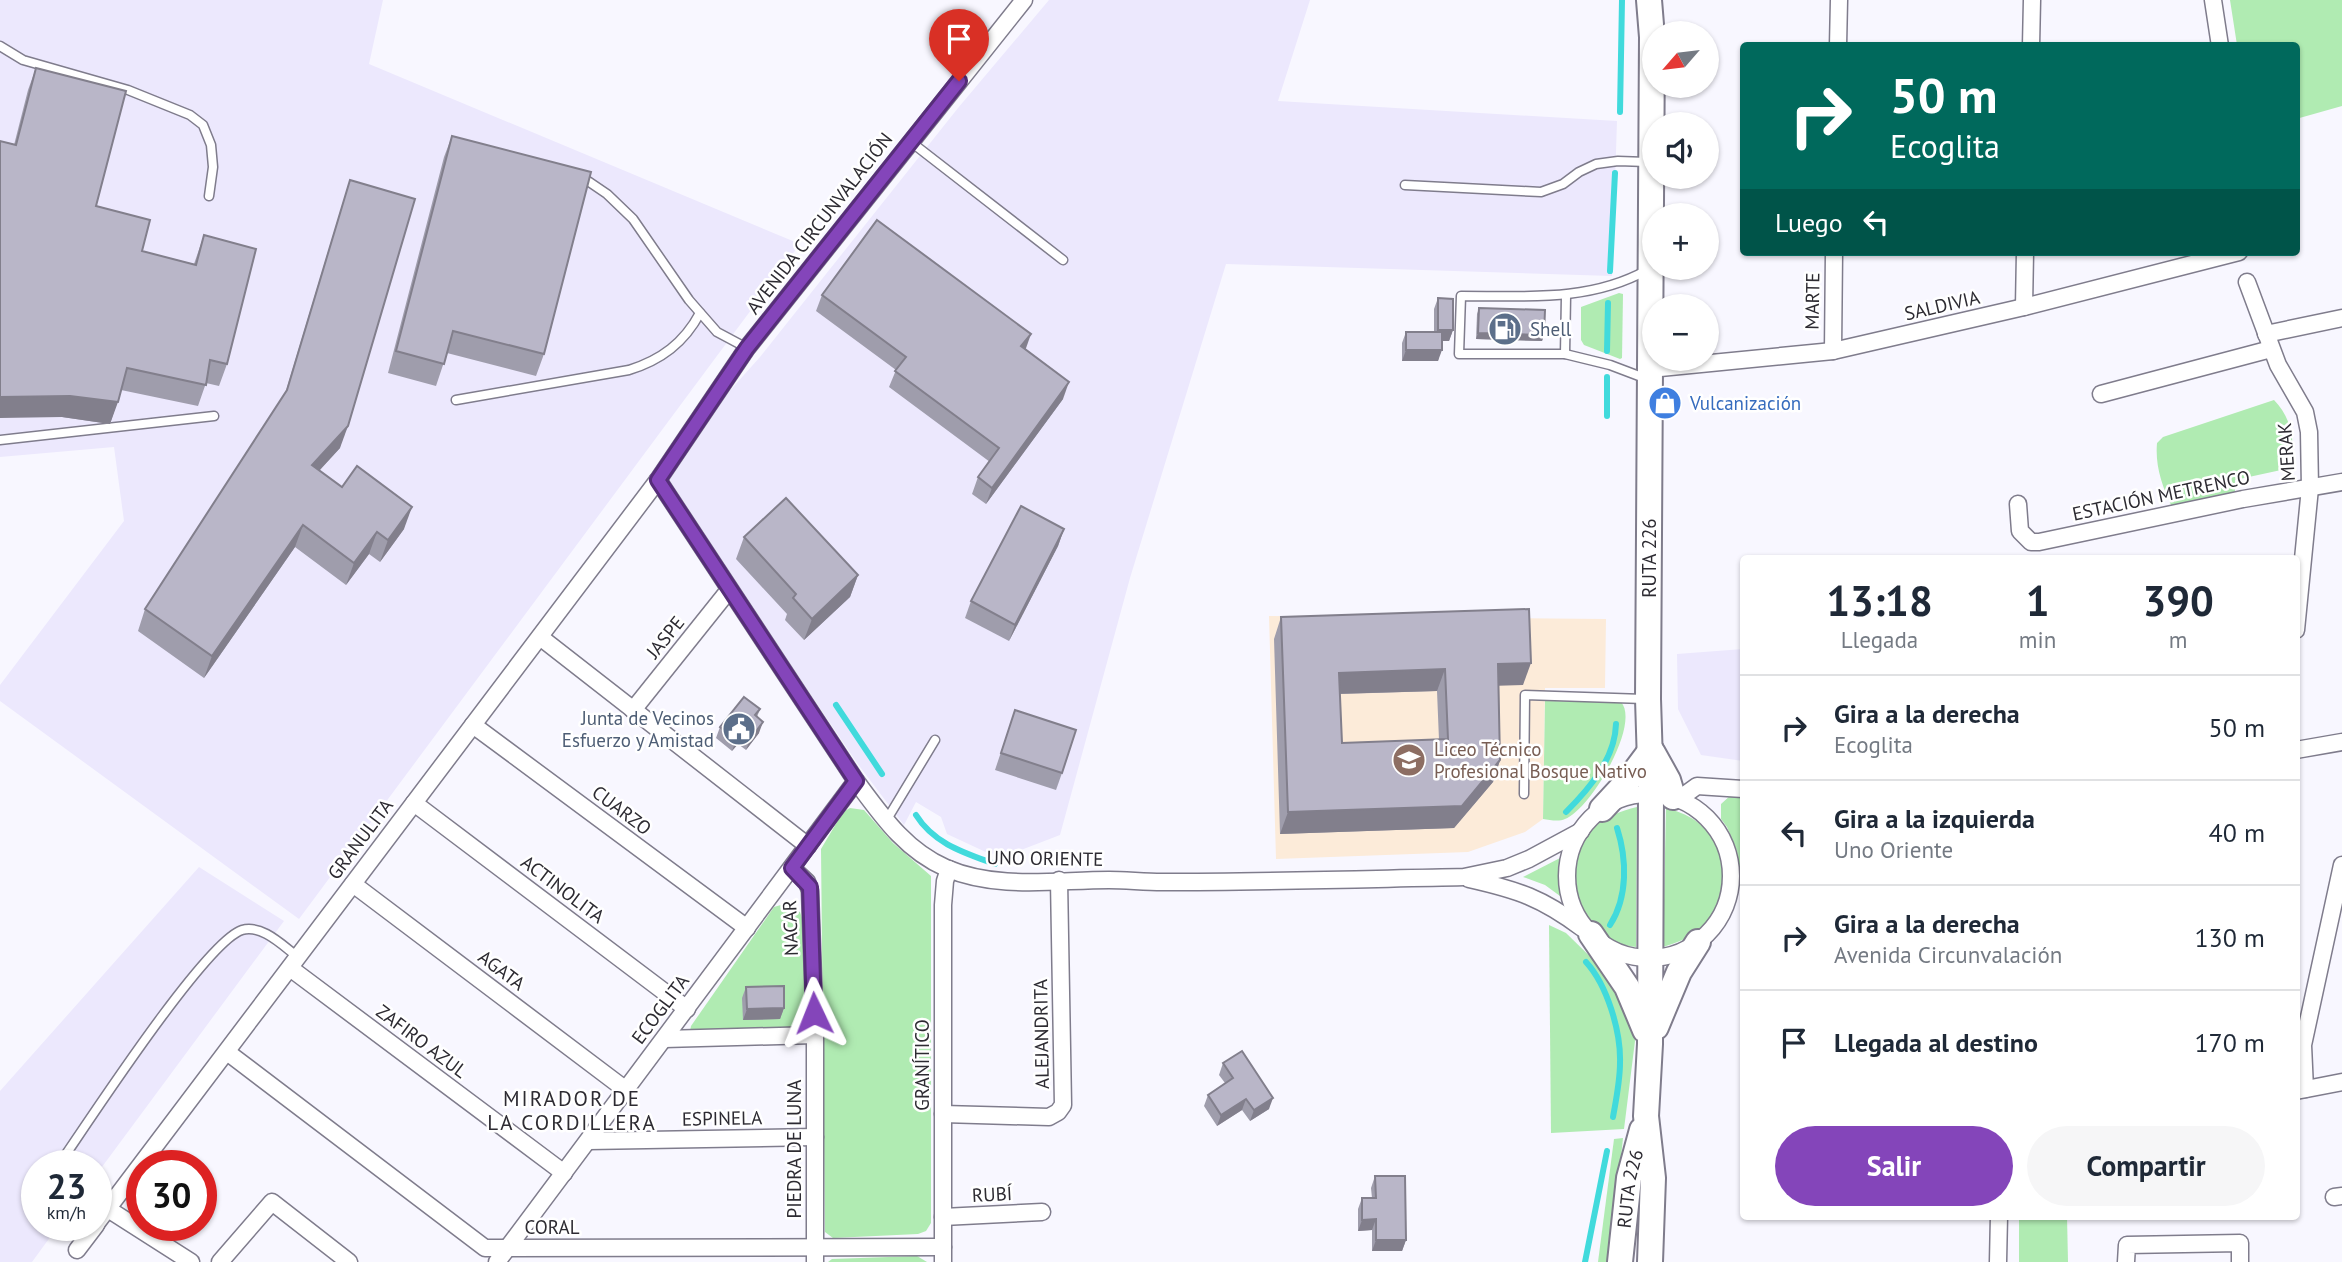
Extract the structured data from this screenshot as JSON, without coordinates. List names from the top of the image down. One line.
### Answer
{"streets":{"main road":["RUTA 226"],"street":["AVENIDA CIRCUNVALACIÓN","MARTE","SALDIVIA","MERAK","ESTACIÓN METRENCO","JASPE","CUARZO","GRANULITA","UNO ORIENTE","ACTINOLITA","NACAR","AGATA","ECOGLITA","ALEJANDRITA","ZAFIRO AZUL","GRANÍTICO","ESPINELA","PIEDRA DE LUNA","RUBÍ","CORAL"]},"crossings":[["AVENIDA CIRCUNVALACIÓN","GRANULITA"],["AVENIDA CIRCUNVALACIÓN","UNO ORIENTE"],["MARTE","SALDIVIA"],["SALDIVIA","RUTA 226"],["MERAK","ESTACIÓN METRENCO"],["RUTA 226","UNO ORIENTE"],["JASPE","UNO ORIENTE"],["CUARZO","GRANULITA"],["CUARZO","ECOGLITA"],["GRANULITA","UNO ORIENTE"],["GRANULITA","ACTINOLITA"],["GRANULITA","AGATA"],["GRANULITA","ZAFIRO AZUL"],["GRANULITA","CORAL"],["UNO ORIENTE","ECOGLITA"],["UNO ORIENTE","ALEJANDRITA"],["UNO ORIENTE","GRANÍTICO"],["ACTINOLITA","ECOGLITA"],["NACAR","ECOGLITA"],["NACAR","PIEDRA DE LUNA"],["AGATA","ECOGLITA"],["ECOGLITA","ZAFIRO AZUL"],["ECOGLITA","ESPINELA"],["ECOGLITA","CORAL"],["ALEJANDRITA","GRANÍTICO"],["GRANÍTICO","RUBÍ"],["GRANÍTICO","CORAL"],["ESPINELA","PIEDRA DE LUNA"],["PIEDRA DE LUNA","CORAL"]],"districts":["MIRADOR DE LA CORDILLERA"],"places":{"fuel station":["Shell"],"shop":["Vulcanización"],"public building":["Junta de Vecinos Esfuerzo y Amistad"],"school or university":["Liceo Técnico Profesional Bosque Nativo"]},"north":"bottom left","page":{"map_buttons":["+","−"],"turn":["50 m","Ecoglita"],"then":"Luego","eta":["13:18","Llegada","1","min","390","m"],"list":[{"name":"Gira a la derecha","note":"Ecoglita","value":"50 m"},{"name":"Gira a la izquierda","note":"Uno Oriente","value":"40 m"},{"name":"Gira a la derecha","note":"Avenida Circunvalación","value":"130 m"},{"name":"Llegada al destino","value":"170 m"}],"buttons":["Salir","Compartir"],"speed":"23 km/h","limit":"30"}}
